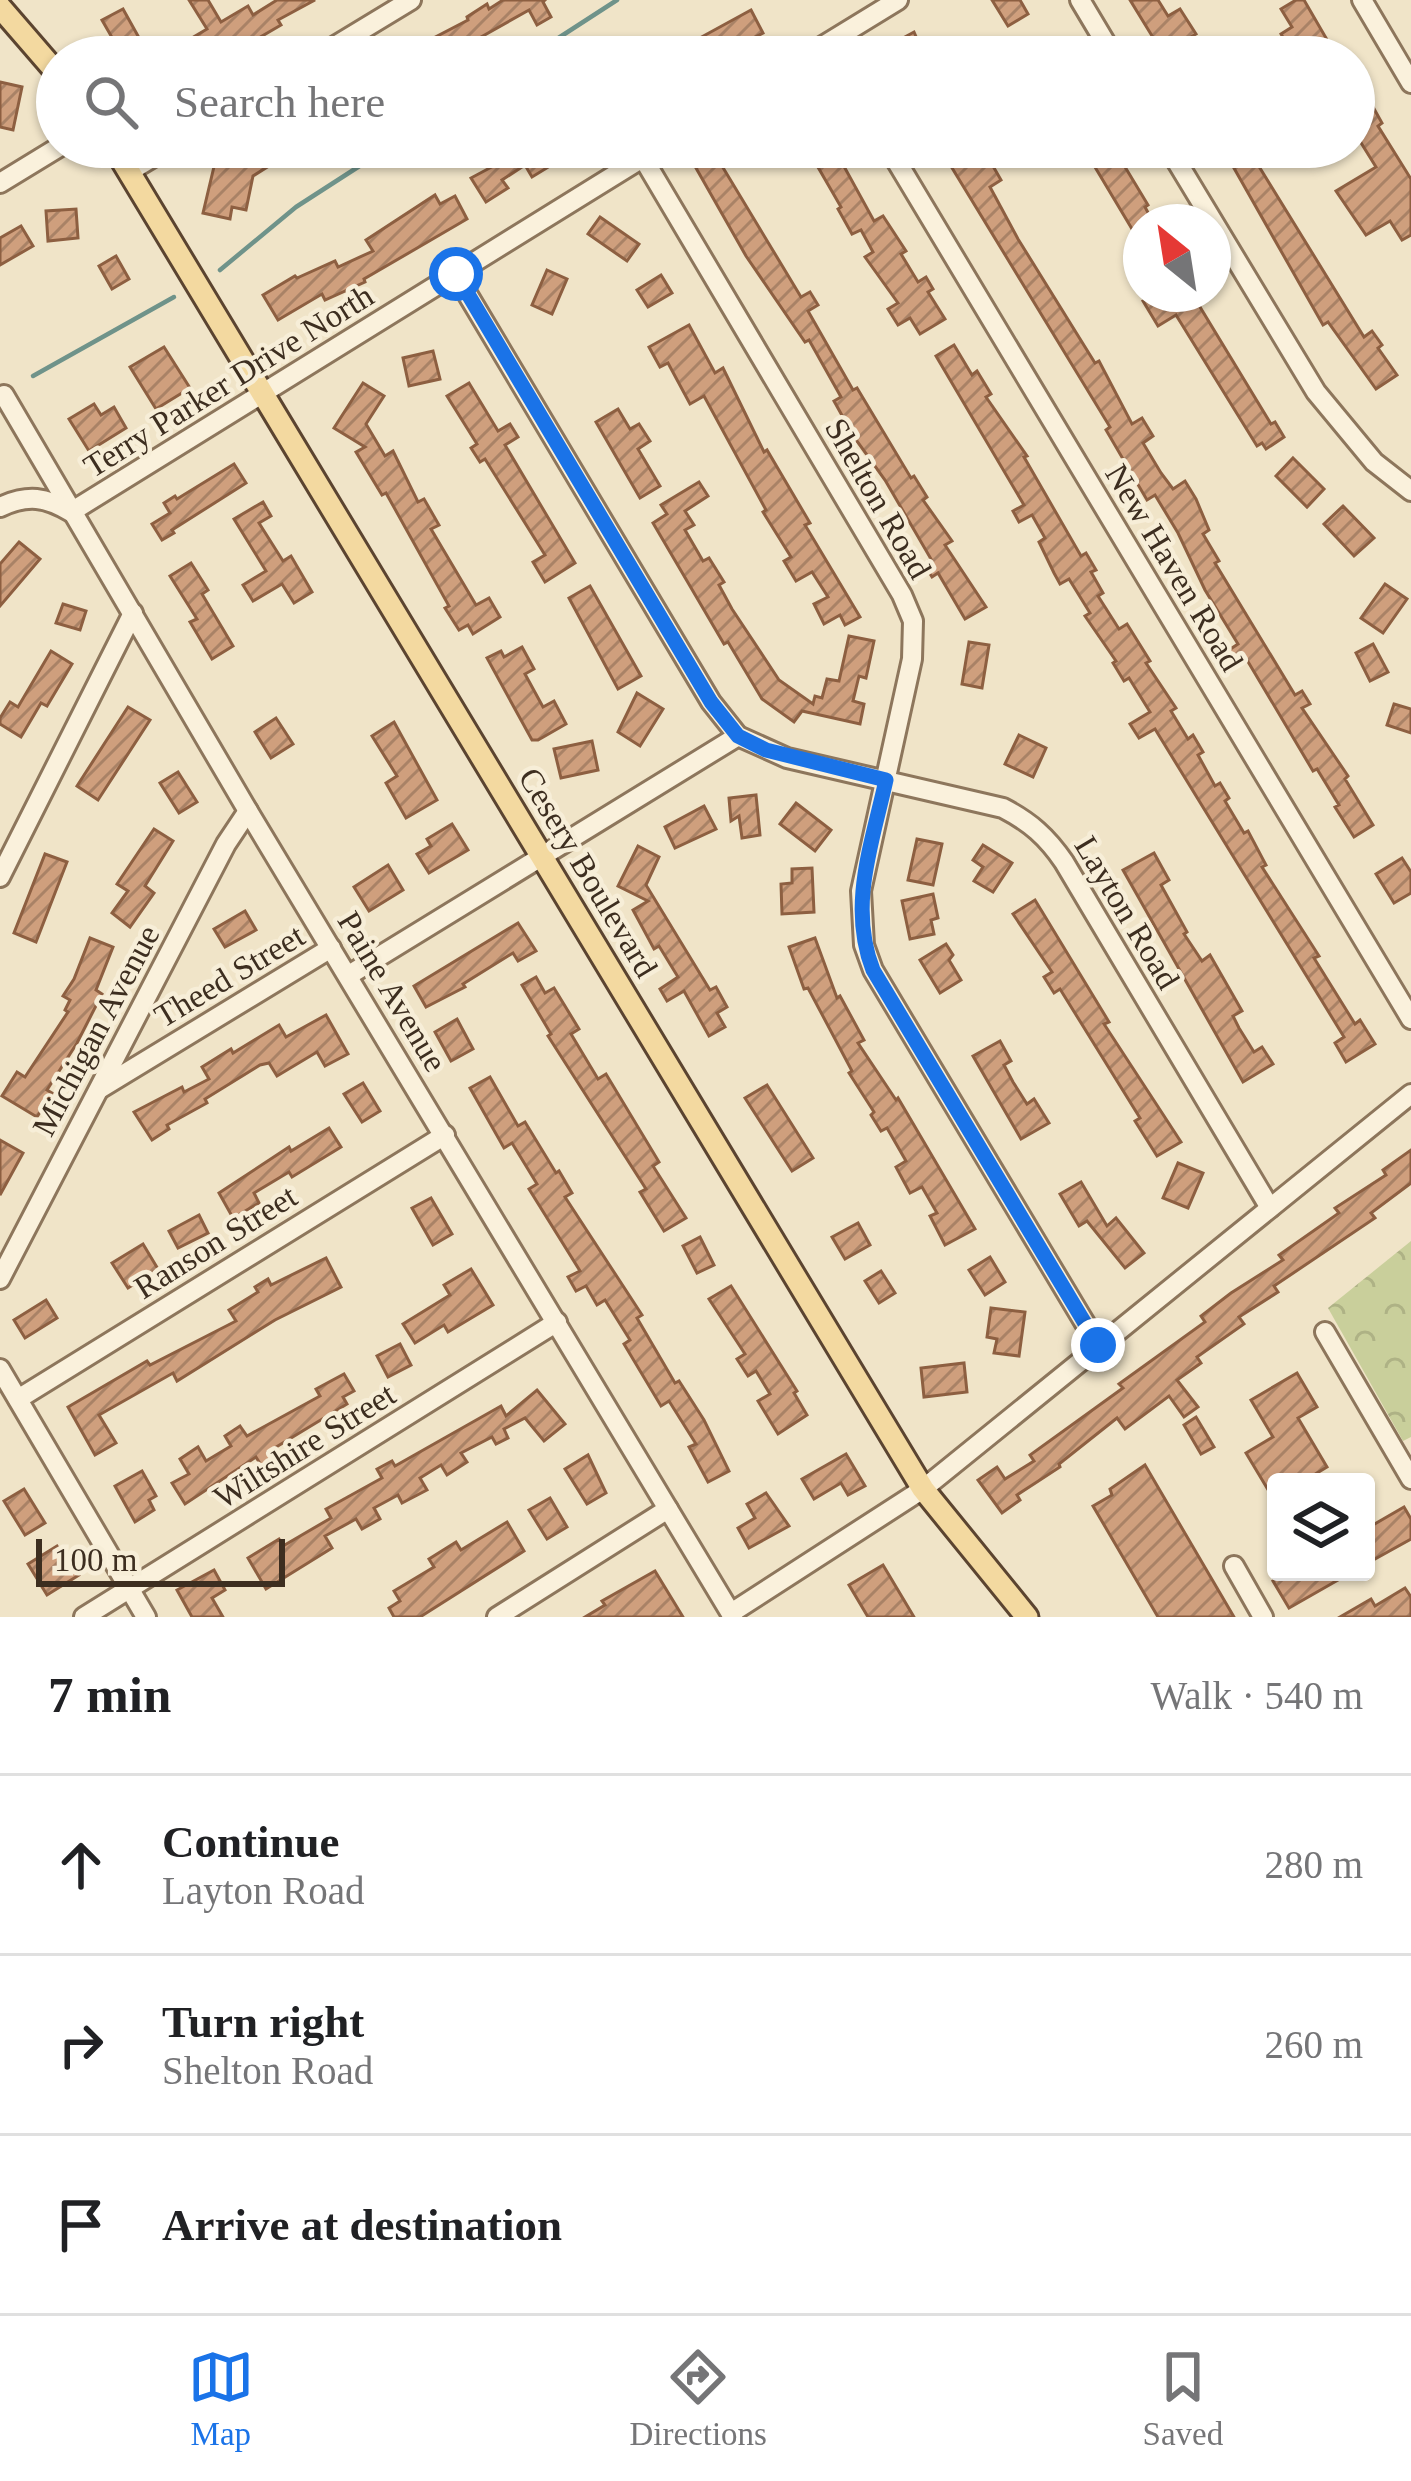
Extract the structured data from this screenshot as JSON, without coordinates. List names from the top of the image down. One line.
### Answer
{"streets":{"main road":["Cesery Boulevard"],"street":["Terry Parker Drive North","Shelton Road","New Haven Road","Layton Road","Theed Street","Paine Avenue","Michigan Avenue","Ranson Street","Wiltshire Street"]},"crossings":[["Terry Parker Drive North","Cesery Boulevard"],["Terry Parker Drive North","Paine Avenue"],["Shelton Road","Layton Road"],["Cesery Boulevard","Theed Street"],["Layton Road","Theed Street"],["Theed Street","Paine Avenue"],["Theed Street","Michigan Avenue"],["Paine Avenue","Michigan Avenue"],["Paine Avenue","Ranson Street"],["Paine Avenue","Wiltshire Street"]],"scale_bar":"100 m","north":"top left","page":{"search":"Search here","scale":"100 m","heading":["7 min","Walk · 540 m"],"list":[["Continue","Layton Road","280 m"],["Turn right","Shelton Road","260 m"],"Arrive at destination"],"nav":["Map","Directions","Saved"]}}
